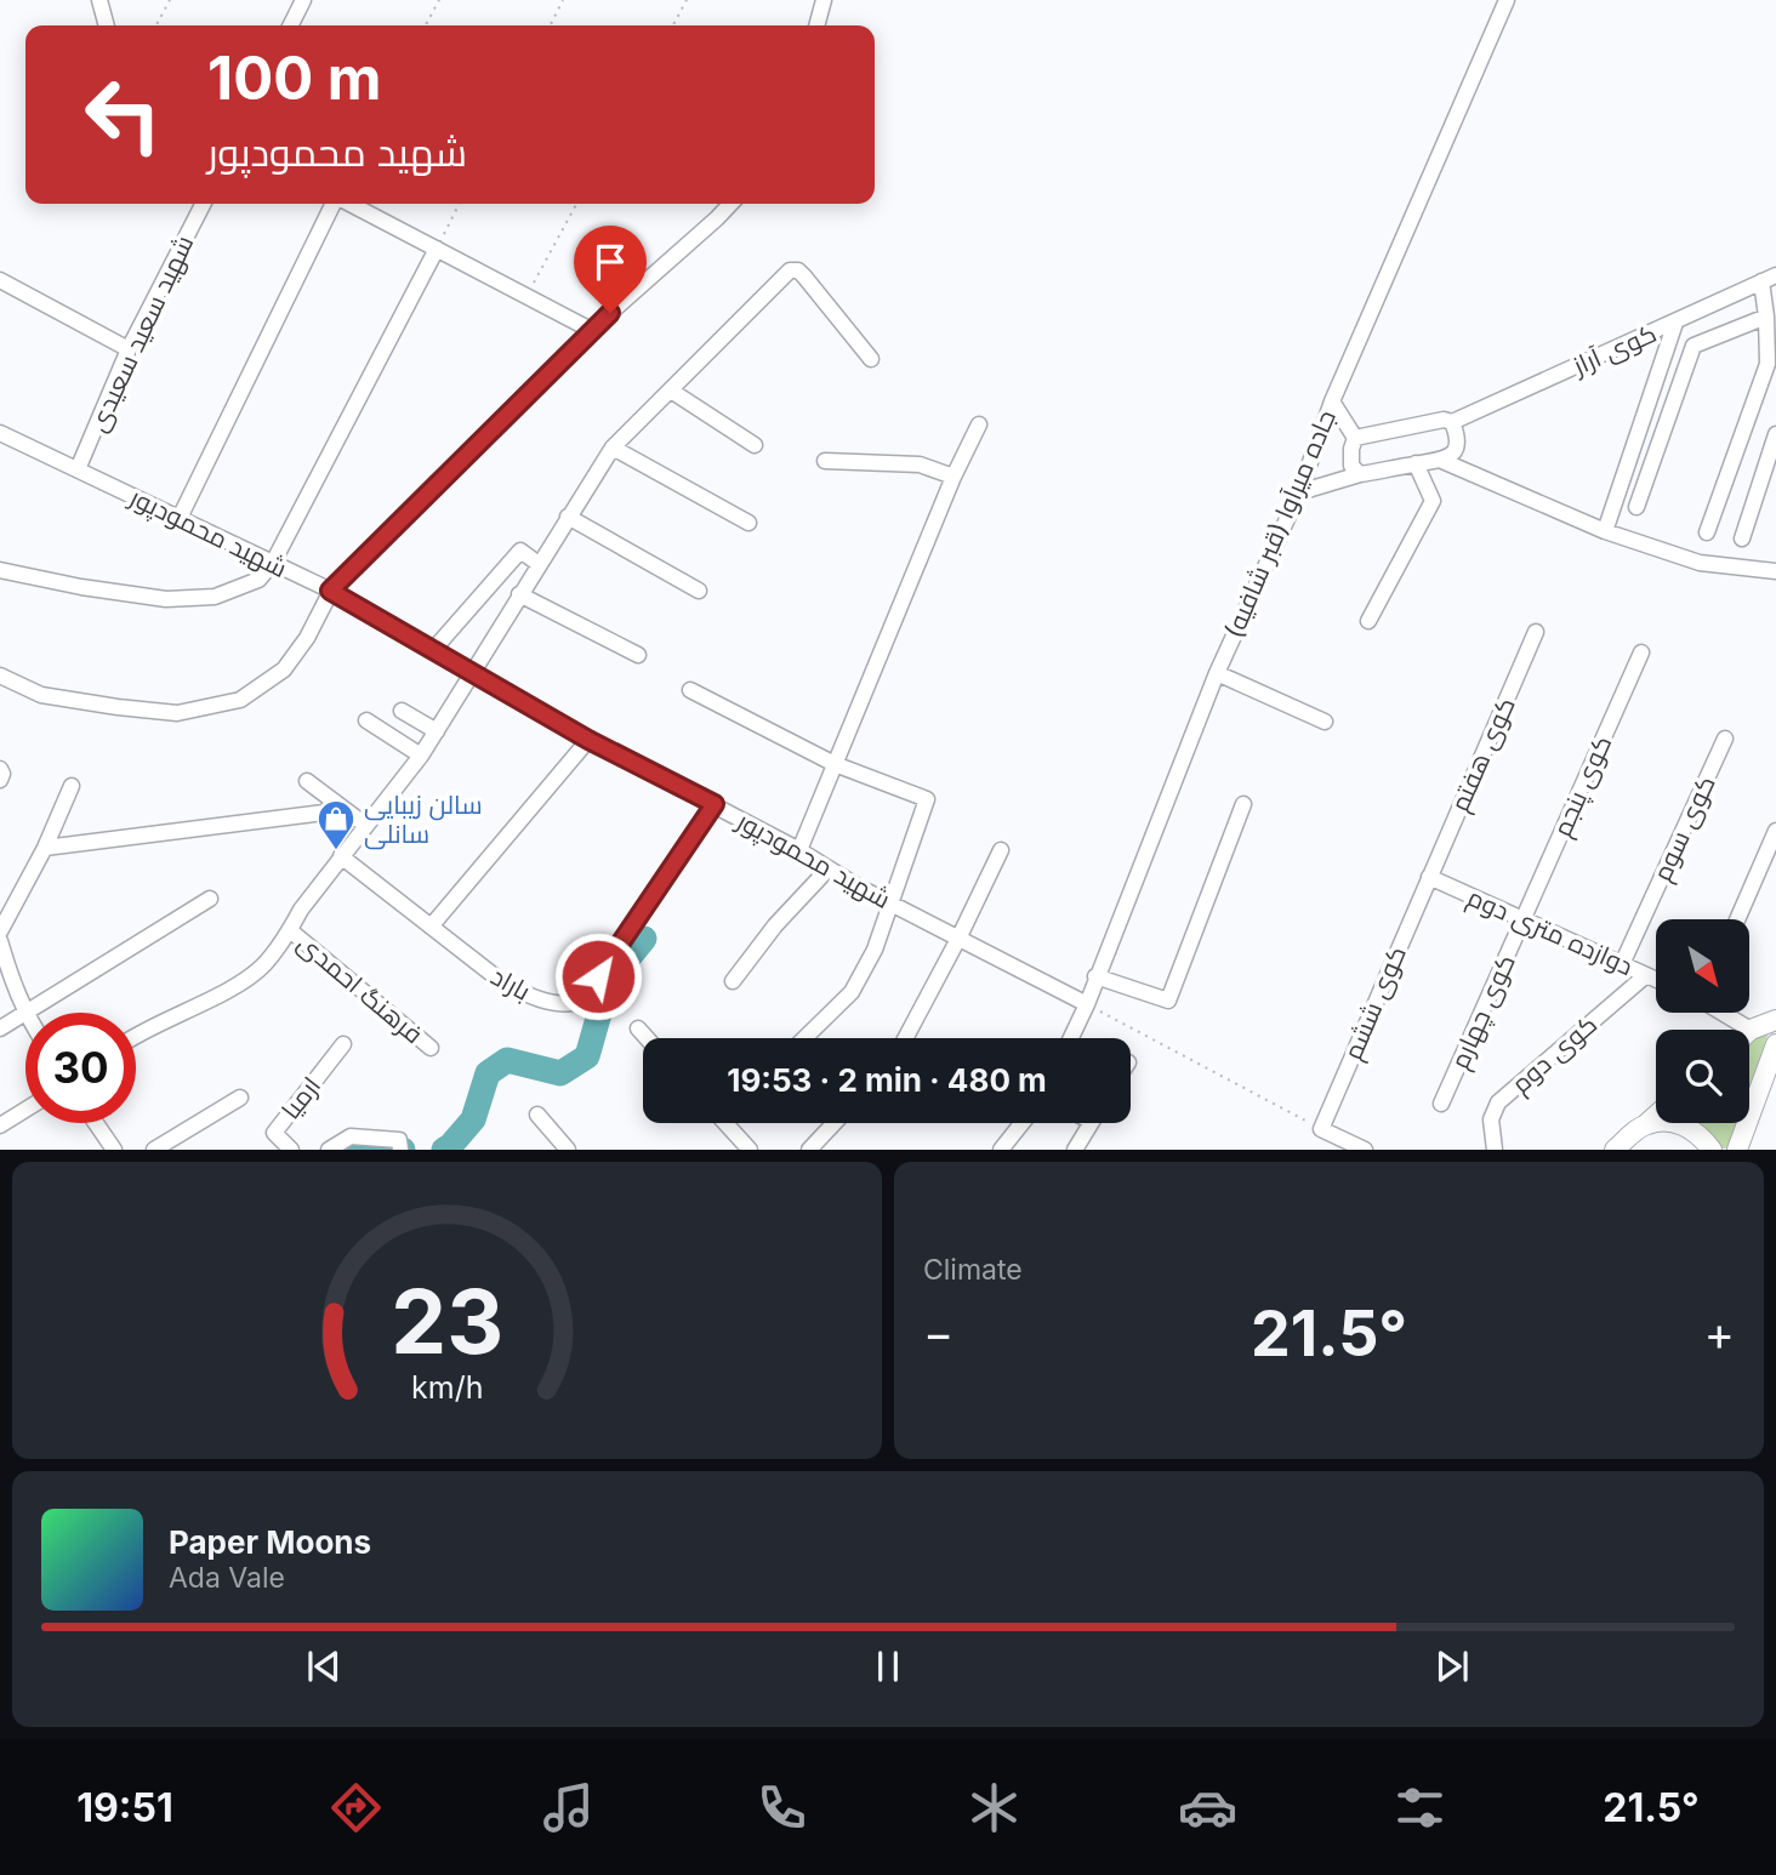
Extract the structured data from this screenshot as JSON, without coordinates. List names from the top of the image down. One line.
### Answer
{"streets":{"street":["شهید سعید سعیدی","کوی آراز","جاده میرآوا (قبر شافیه)","شهید محمودپور","کوی هفتم","کوی پنجم","کوی سوم","دوازده متری دوم","باراد","فرهنگ احمدی","کوی ششم","کوی چهارم","کوی دوم","ارمیا"]},"crossings":[["شهید سعید سعیدی","شهید محمودپور"],["جاده میرآوا (قبر شافیه)","شهید محمودپور"],["شهید محمودپور","باراد"],["کوی هفتم","دوازده متری دوم"],["کوی هفتم","کوی ششم"],["کوی پنجم","دوازده متری دوم"],["کوی پنجم","کوی چهارم"],["کوی سوم","دوازده متری دوم"],["دوازده متری دوم","کوی ششم"],["دوازده متری دوم","کوی چهارم"],["دوازده متری دوم","کوی دوم"]],"places":{"shop":["سالن زیبایی سانلی"]},"north":"bottom right","page":{"turn":["100 m","شهید محمودپور"],"limit":"30","trip":"19:53 · 2 min · 480 m","tile":"Climate","heat":["−","21.5°","+"],"song":["Paper Moons","Ada Vale"],"tabs":["19:51","21.5°"],"gauge":["23","km/h"]}}
